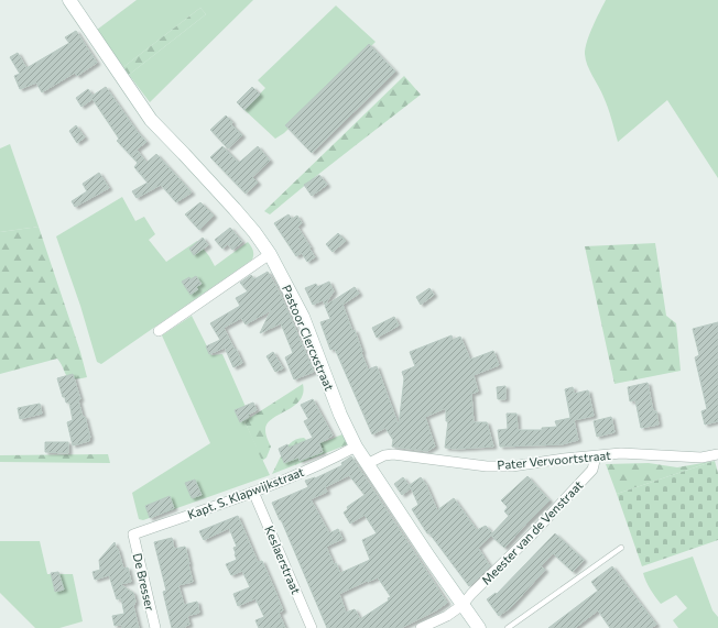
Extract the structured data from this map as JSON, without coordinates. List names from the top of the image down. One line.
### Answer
{"streets":{"street":["Pastoor Clercxstraat","Pater Vervoortstraat","Kapt. S. Klapwijkstraat","Meester van de Venstraat","Keslaerstraat","De Bresser"]},"crossings":[["Pastoor Clercxstraat","Pater Vervoortstraat"],["Pastoor Clercxstraat","Kapt. S. Klapwijkstraat"],["Pastoor Clercxstraat","Meester van de Venstraat"],["Pater Vervoortstraat","Meester van de Venstraat"],["Kapt. S. Klapwijkstraat","Keslaerstraat"],["Kapt. S. Klapwijkstraat","De Bresser"]]}
